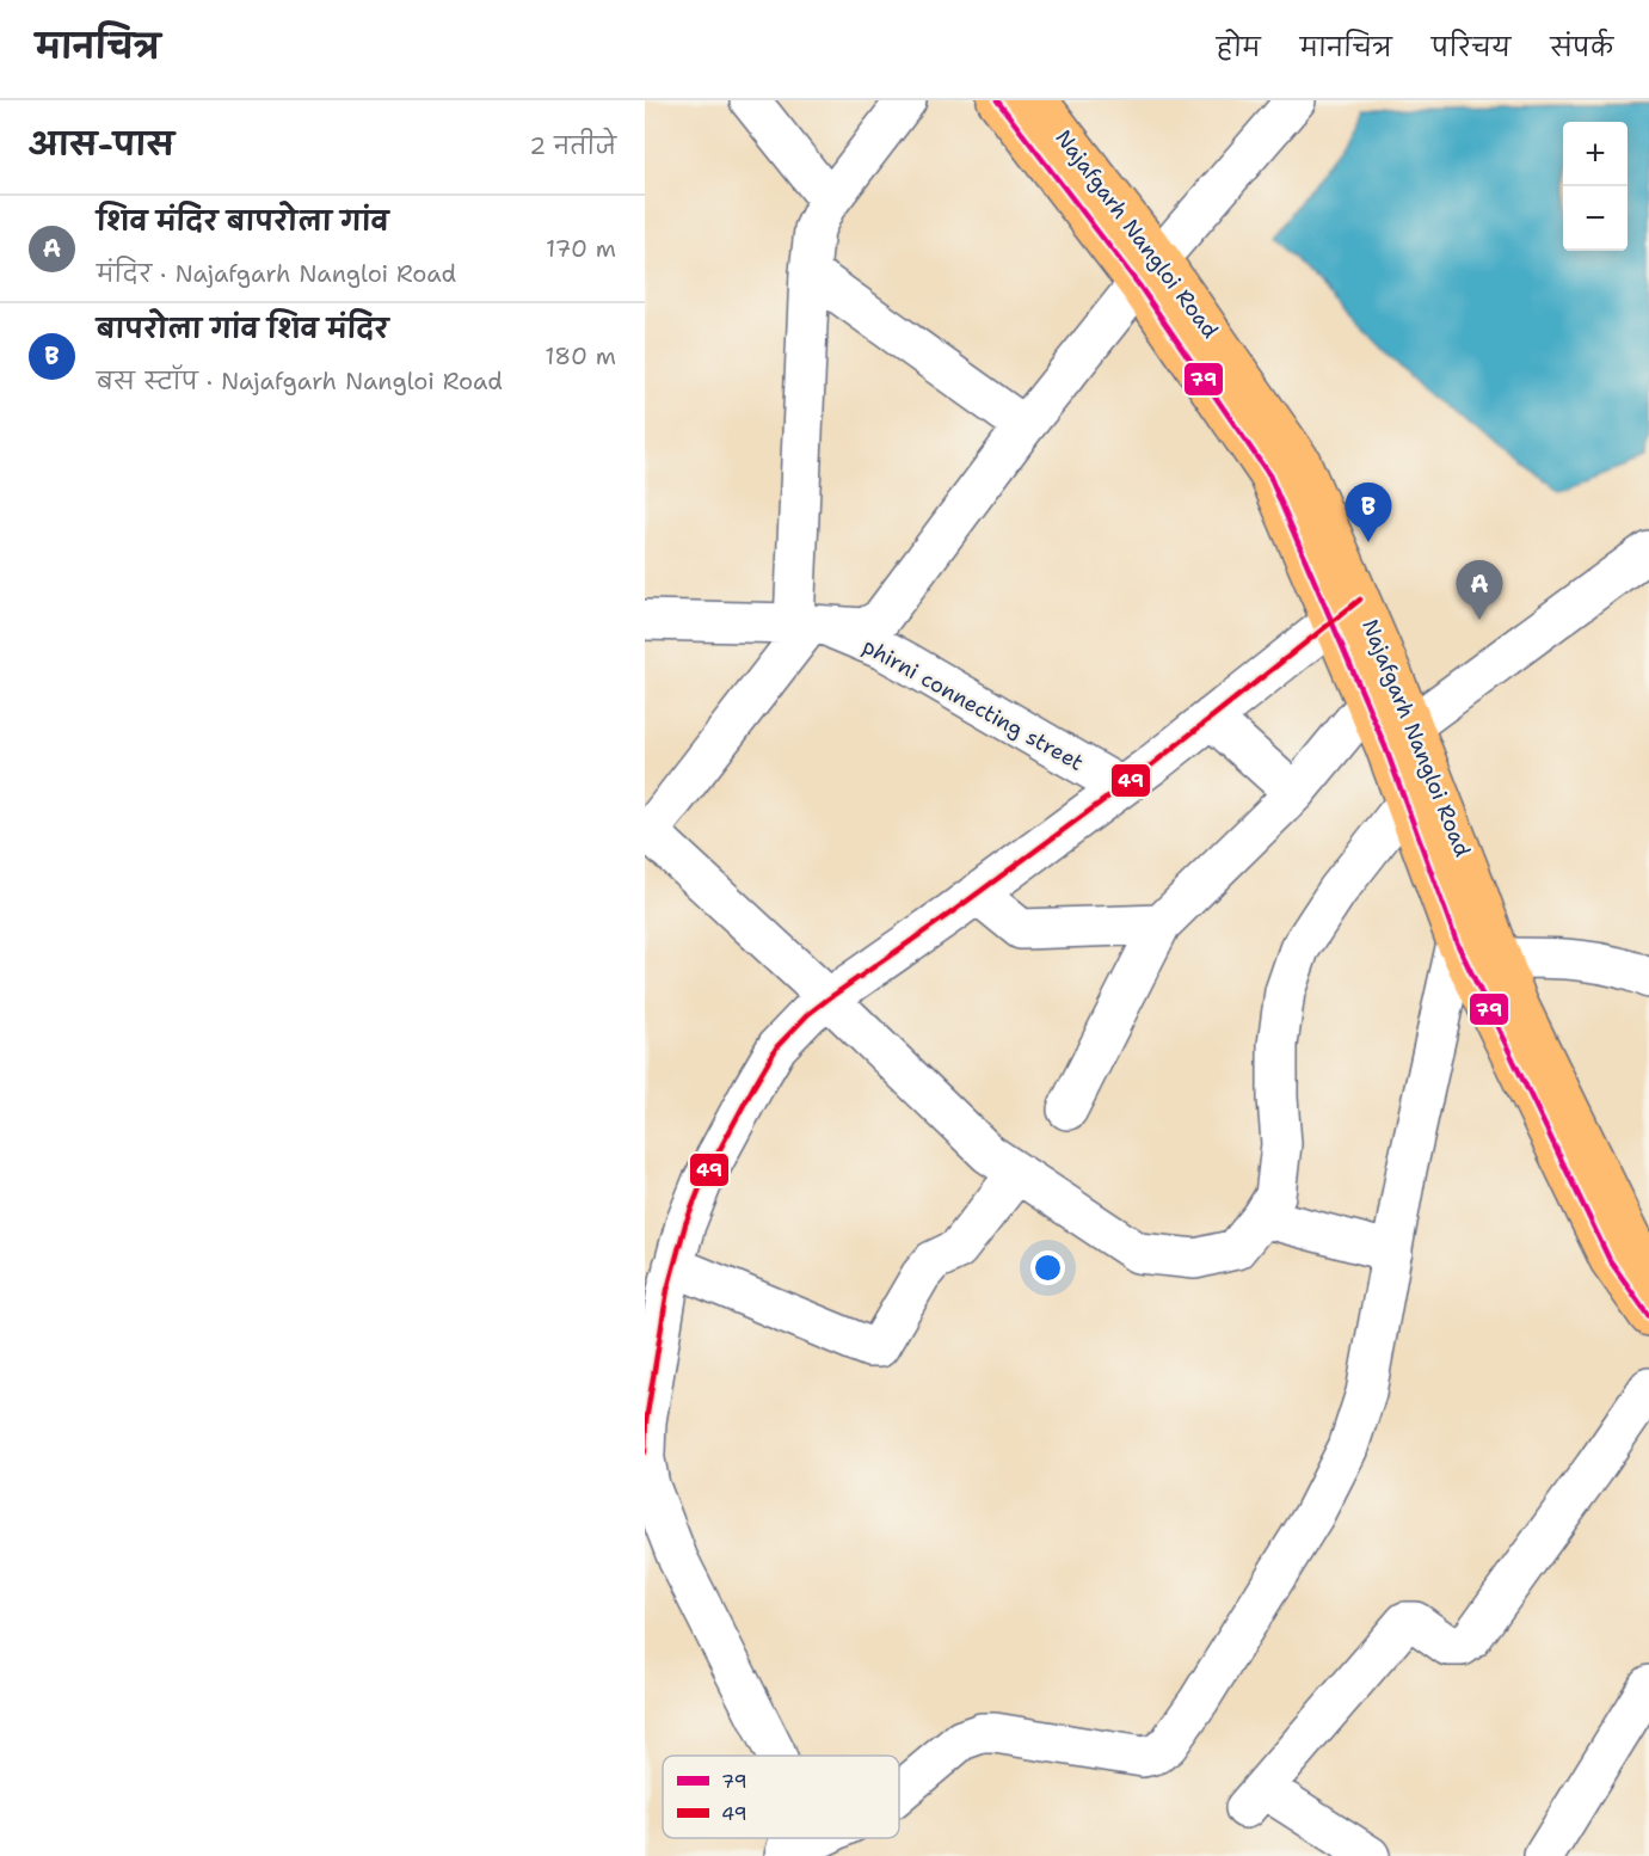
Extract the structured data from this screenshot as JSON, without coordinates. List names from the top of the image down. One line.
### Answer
{"streets":{"main road":["Najafgarh Nangloi Road"],"street":["phirni connecting street"]},"lines":["transit line 79","transit line 49"],"legend":["79","49"],"page":{"header":"मानचित्र","nav":["होम","मानचित्र","परिचय","संपर्क"],"heading":["आस-पास","2 नतीजे"],"map_buttons":["+","−"],"list":[{"mark":"A","name":"शिव मंदिर बापरोला गांव","note":"मंदिर · Najafgarh Nangloi Road","value":"170 m"},{"mark":"B","name":"बापरोला गांव शिव मंदिर","note":"बस स्टॉप · Najafgarh Nangloi Road","value":"180 m"}],"pins":["B","A"]}}
